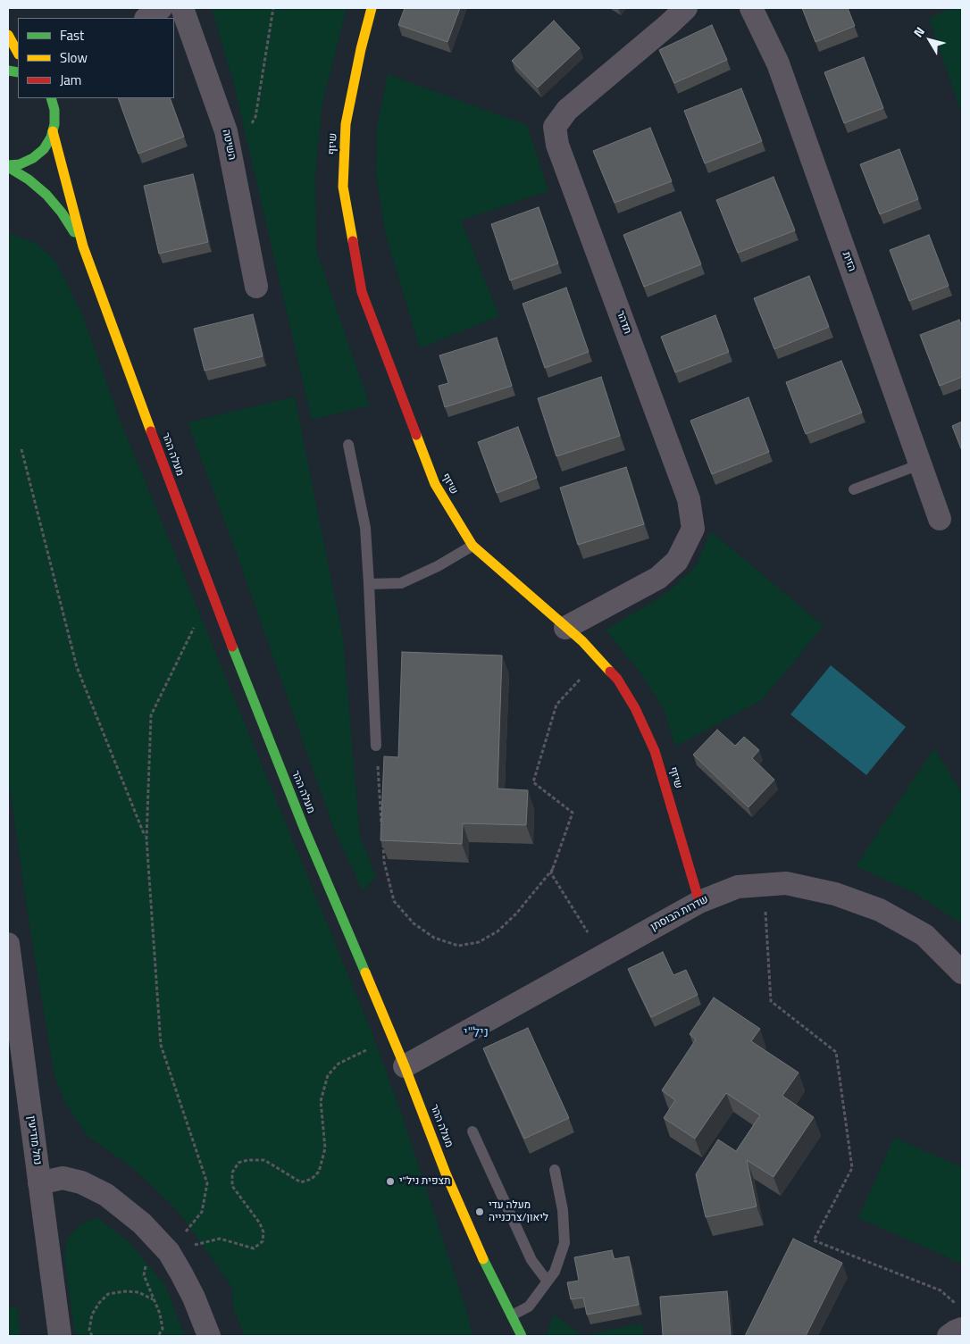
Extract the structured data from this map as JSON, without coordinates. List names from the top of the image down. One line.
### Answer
{"streets":{"street":["שיזף","השיטה","הזית","תדהר","מעלה ההר","שדרות הבוסתן","נחל מודיעין"]},"crossings":[["שיזף","תדהר"],["שיזף","שדרות הבוסתן"],["מעלה ההר","שדרות הבוסתן"]],"districts":["ניל\"י"],"places":["תצפית ניל\"י","מעלה עדי ליאון/צרכנייה"],"legend":["Fast","Slow","Jam"],"north":"top left"}
